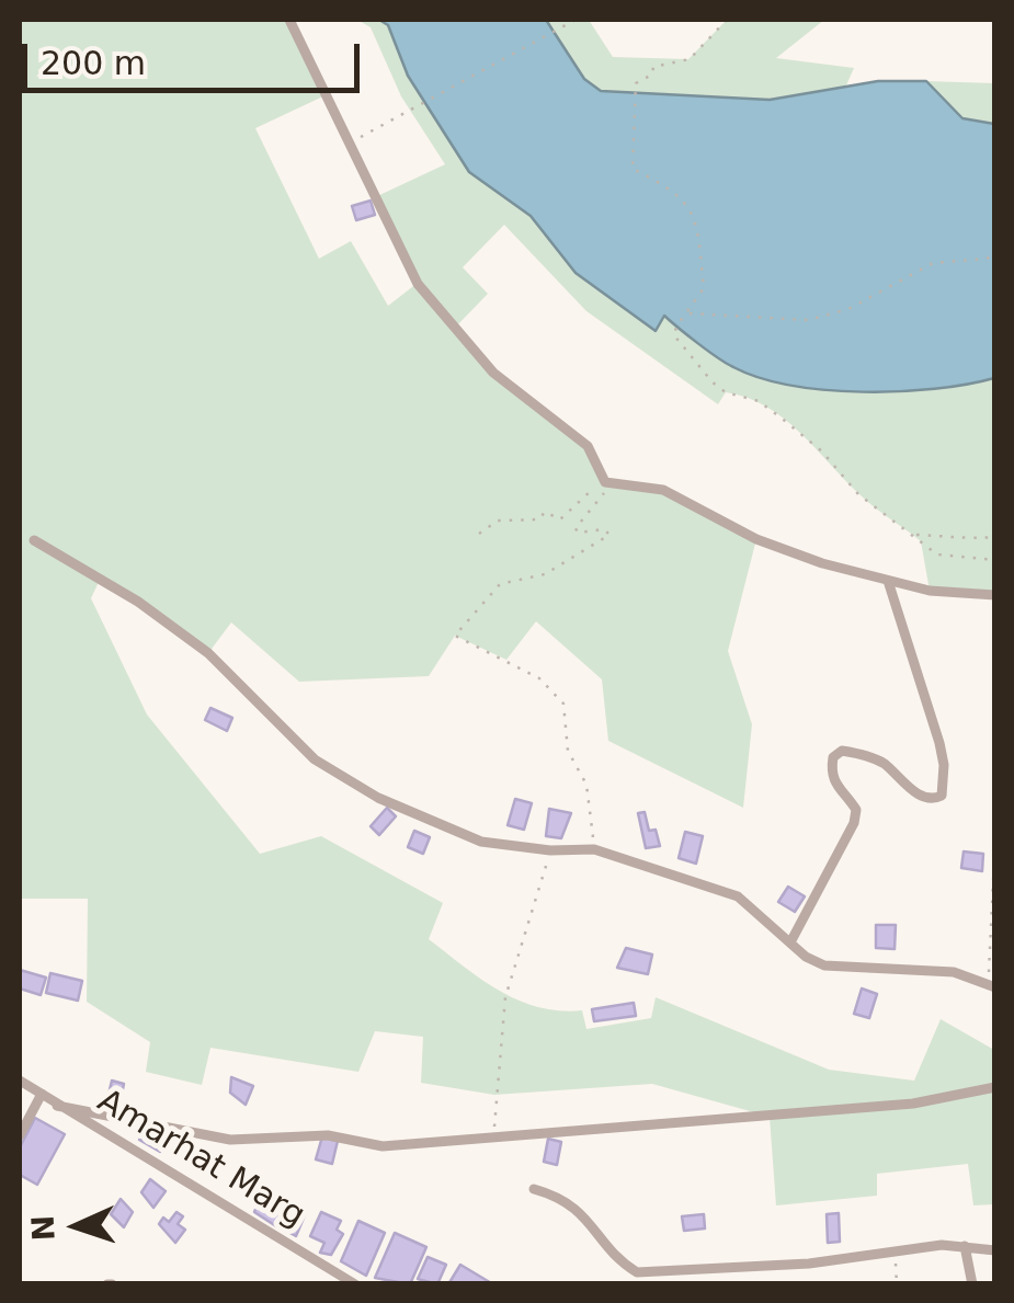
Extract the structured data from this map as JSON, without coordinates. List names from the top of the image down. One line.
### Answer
{"streets":{"street":["Amarhat Marg"]},"scale_bar":"200 m","north":"left"}
